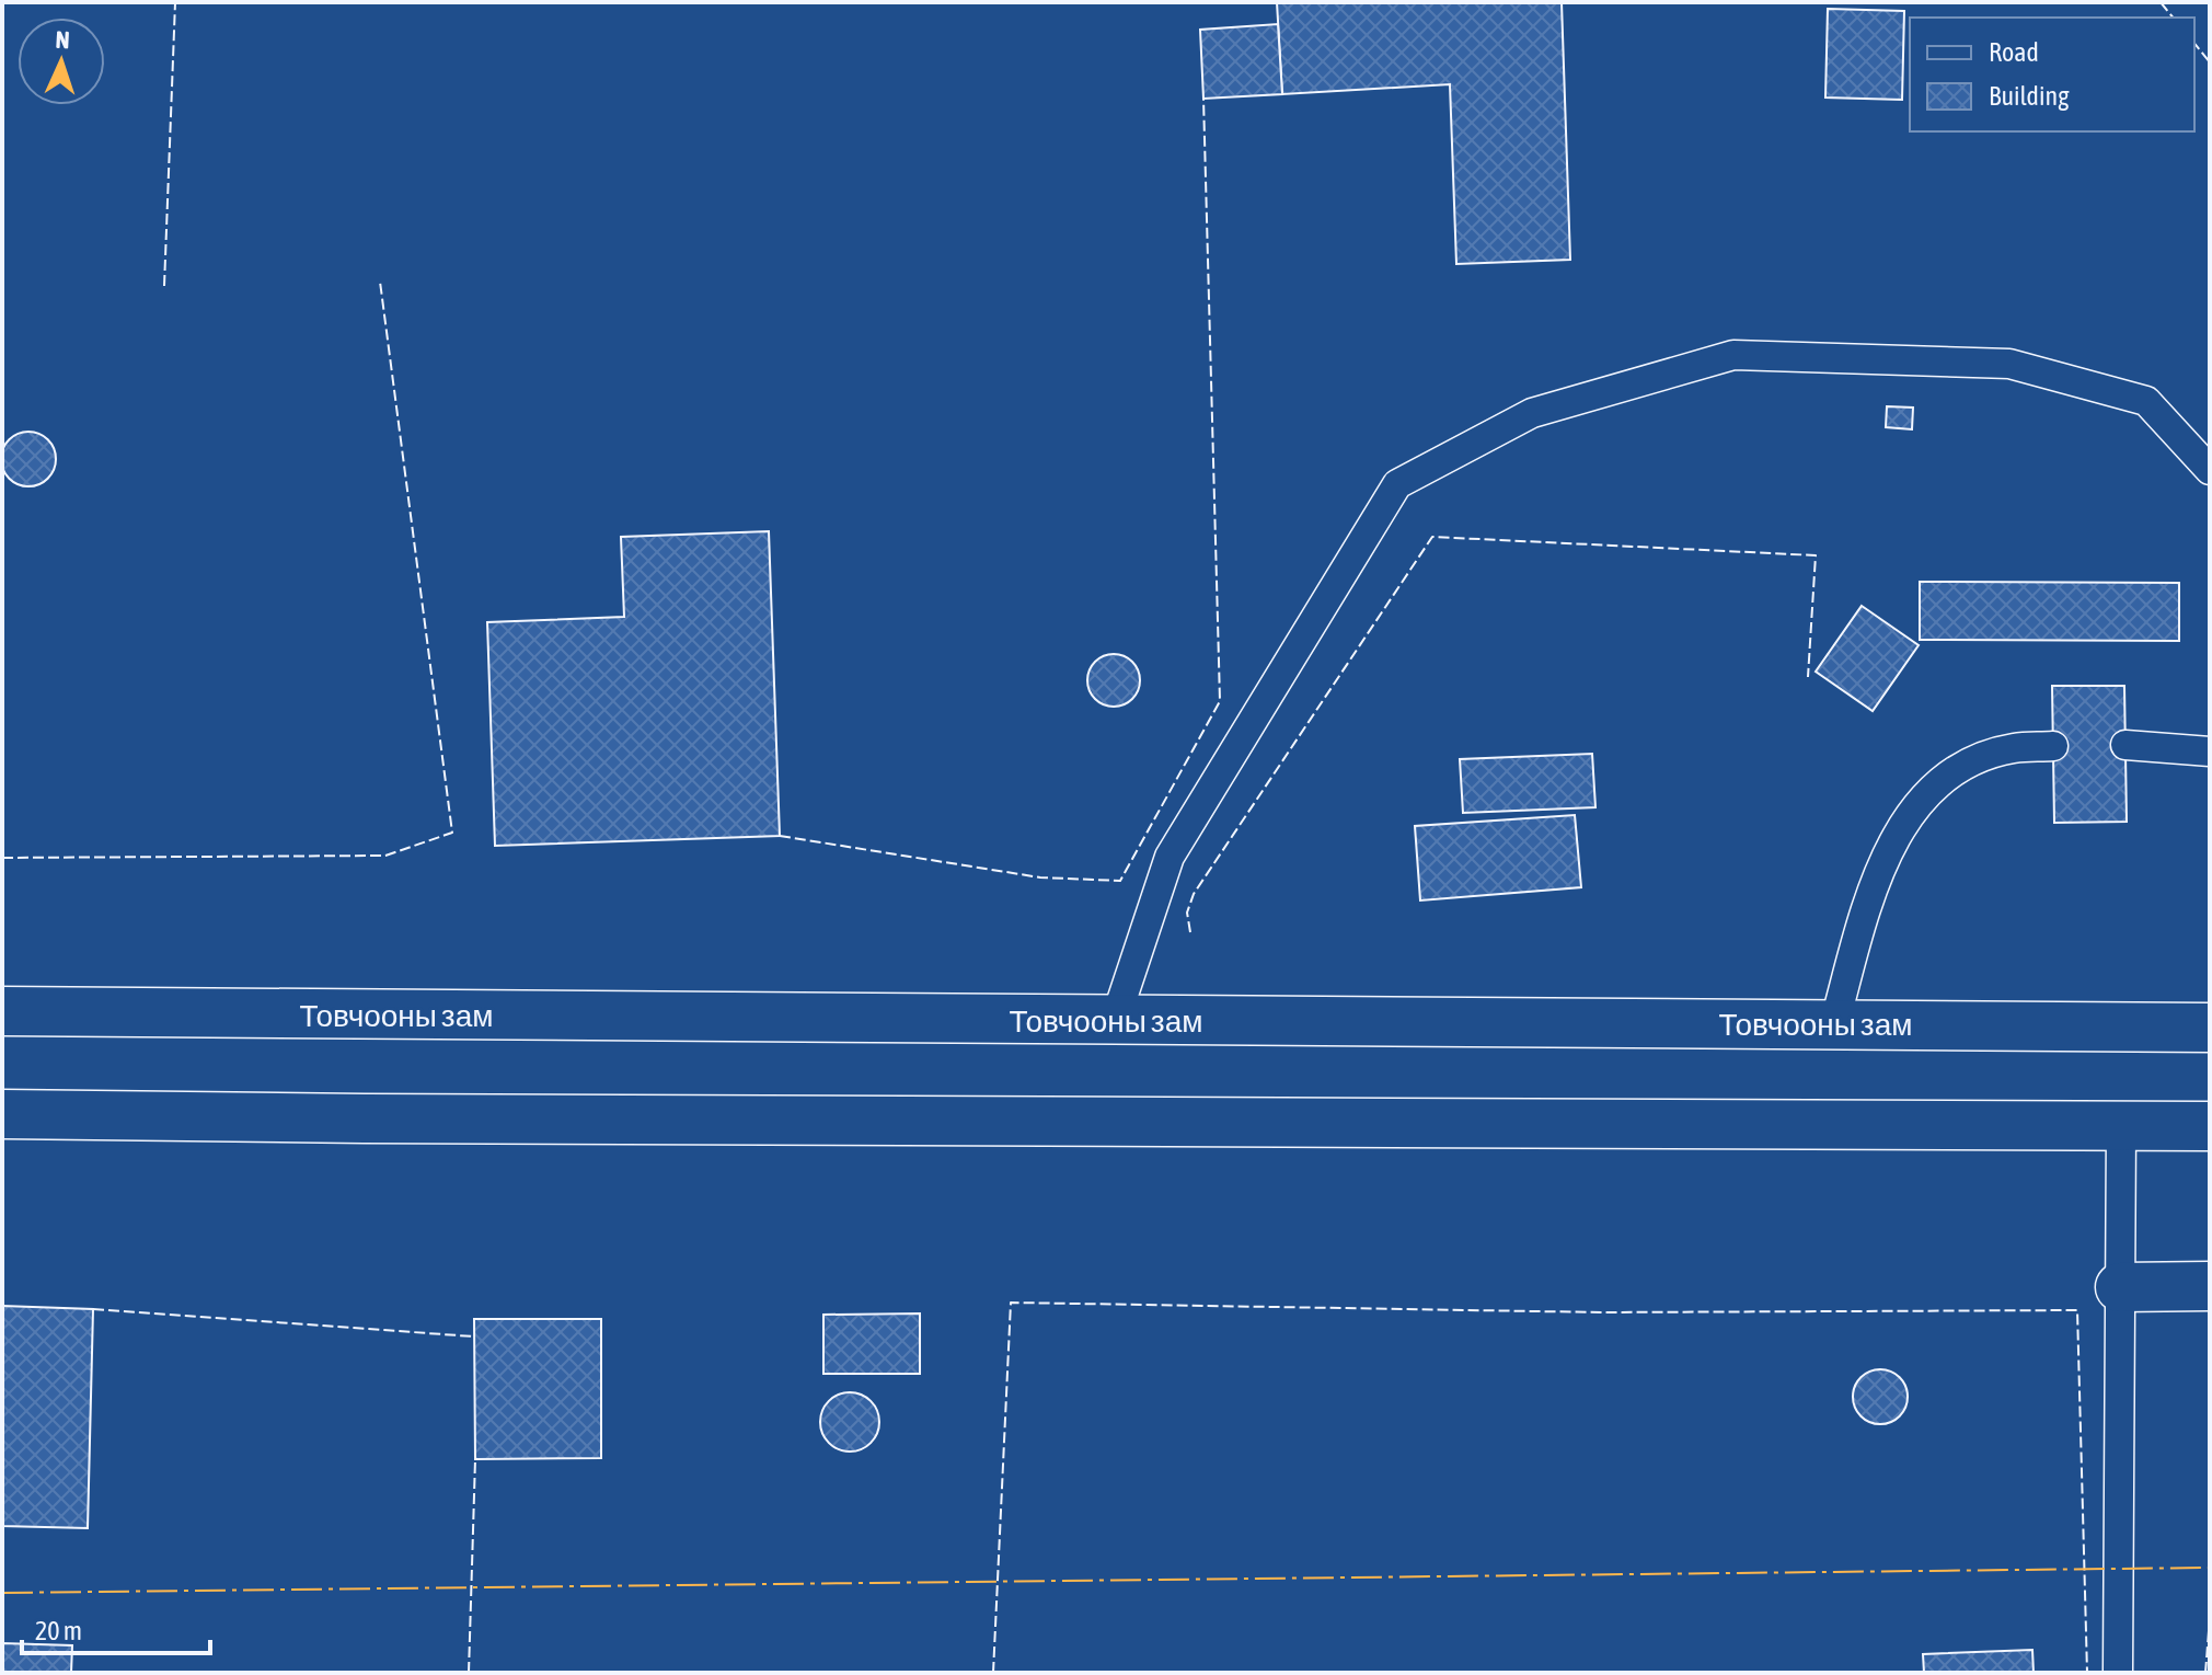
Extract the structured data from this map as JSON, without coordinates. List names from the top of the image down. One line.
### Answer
{"streets":{"main road":["Товчооны зам"]},"legend":["Road","Building"],"scale_bar":"20 m","north":"top"}
